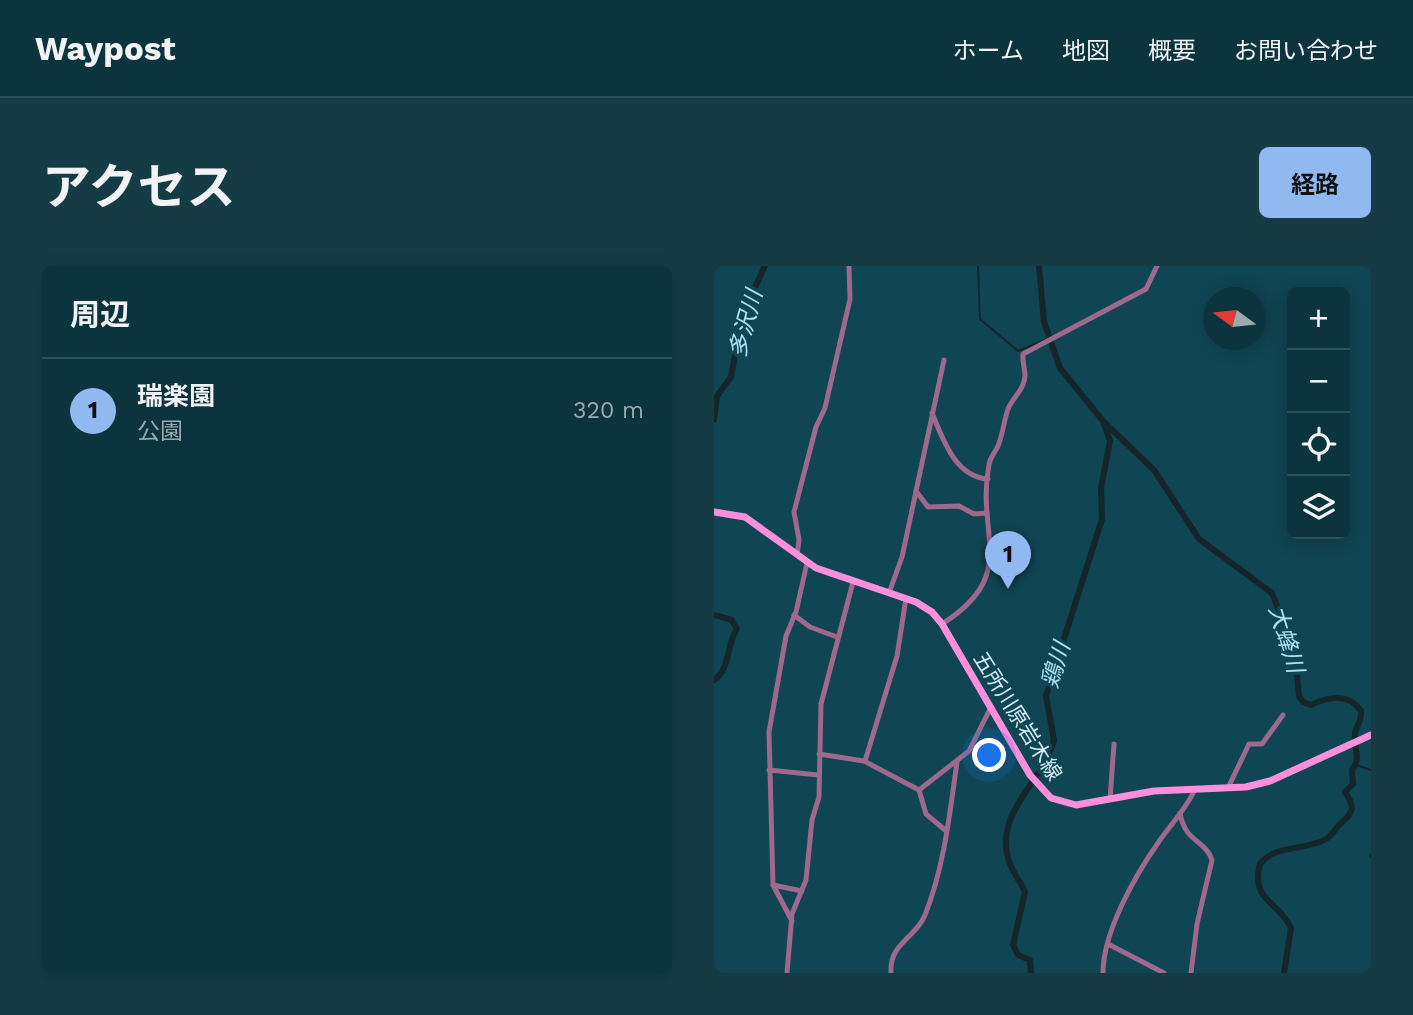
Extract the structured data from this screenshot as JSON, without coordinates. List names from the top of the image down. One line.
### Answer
{"streets":{"main road":["五所川原岩木線"]},"water":["多沢川","大蜂川","鶏川"],"north":"left","page":{"header":"Waypost","nav":["ホーム","地図","概要","お問い合わせ"],"title":"アクセス","buttons":"経路","heading":"周辺","map_buttons":["+","−"],"list":[{"mark":"1","name":"瑞楽園","note":"公園","value":"320 m"}],"pins":"1"}}
